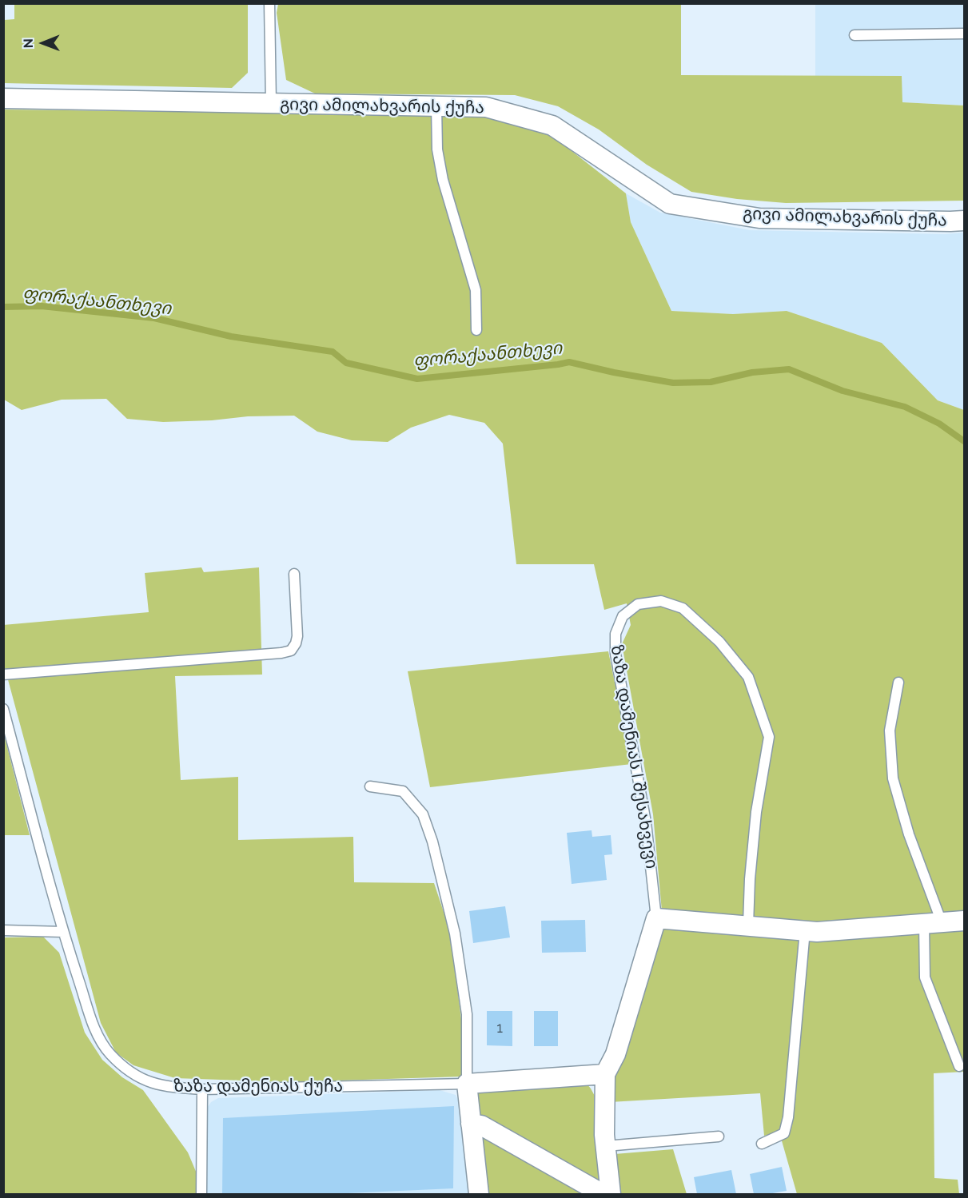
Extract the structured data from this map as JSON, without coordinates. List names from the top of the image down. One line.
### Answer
{"streets":{"street":["გივი ამილახვარის ქუჩა"],"lane":["ზაზა დამენიას I შესახვევი","ზაზა დამენიას ქუჩა"]},"water":["ფორაქაანთხევი"],"house_numbers":["1"],"north":"left"}
